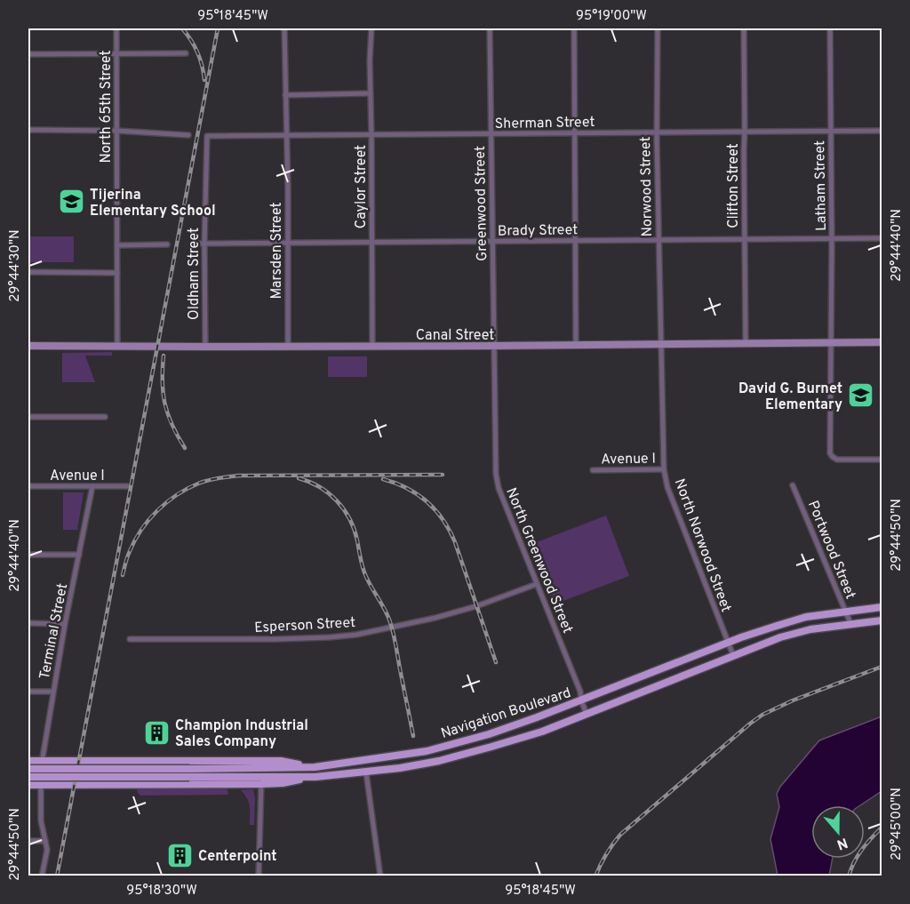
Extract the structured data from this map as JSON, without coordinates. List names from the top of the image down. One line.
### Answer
{"streets":{"main road":["Navigation Boulevard"],"street":["North 65th Street","Sherman Street","Clifton Street","Latham Street","Caylor Street","Norwood Street","Greenwood Street","Brady Street","Marsden Street","Oldham Street","Canal Street","Avenue I","North Norwood Street","Portwood Street","North Greenwood Street","Esperson Street","Terminal Street"]},"crossings":[["North 65th Street","Canal Street"],["Sherman Street","Clifton Street"],["Sherman Street","Latham Street"],["Sherman Street","Caylor Street"],["Sherman Street","Norwood Street"],["Sherman Street","Greenwood Street"],["Sherman Street","Marsden Street"],["Sherman Street","Oldham Street"],["Clifton Street","Brady Street"],["Clifton Street","Canal Street"],["Latham Street","Brady Street"],["Latham Street","Canal Street"],["Caylor Street","Brady Street"],["Caylor Street","Canal Street"],["Norwood Street","Brady Street"],["Norwood Street","Canal Street"],["Norwood Street","North Norwood Street"],["Greenwood Street","Brady Street"],["Greenwood Street","Canal Street"],["Greenwood Street","North Greenwood Street"],["Brady Street","Marsden Street"],["Brady Street","Oldham Street"],["Marsden Street","Canal Street"],["Oldham Street","Canal Street"],["Canal Street","North Norwood Street"],["Canal Street","North Greenwood Street"],["Avenue I","North Norwood Street"],["Avenue I","Terminal Street"],["North Norwood Street","Navigation Boulevard"],["Portwood Street","Navigation Boulevard"],["North Greenwood Street","Esperson Street"],["North Greenwood Street","Navigation Boulevard"]],"places":{"school or university":["Tijerina Elementary School","David G. Burnet Elementary"],"building":["Champion Industrial Sales Company","Centerpoint"]},"north":"bottom","coordinates":["95°18'45\"W","95°19'00\"W","29°44'40\"N","29°44'30\"N","29°44'50\"N","29°45'00\"N","95°18'30\"W"]}
